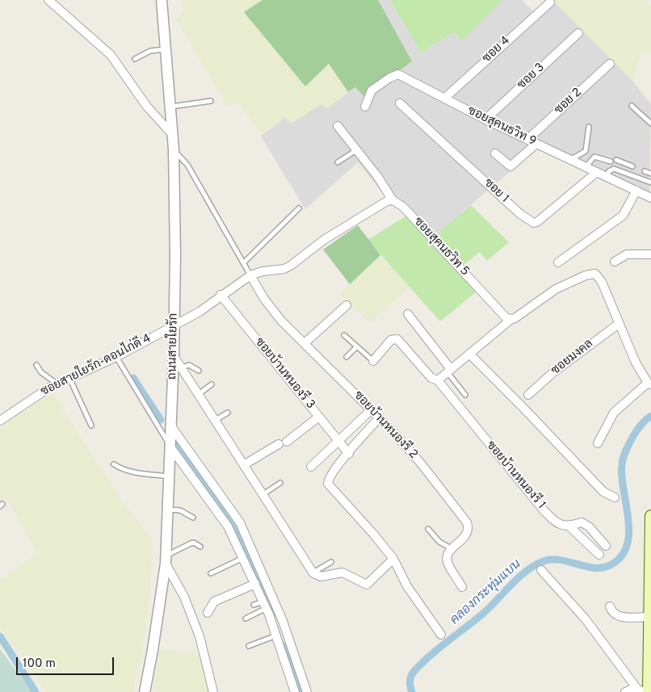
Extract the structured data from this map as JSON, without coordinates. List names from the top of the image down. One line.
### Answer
{"streets":{"street":["ซอย 4","ซอย 3","ซอย 2","ซอยสุคนธวิท 9","ซอย 1","ซอยสุคนธวิท 5","ถนนสายใยรัก","ซอยมงคล","ซอยสายใยรัก-ดอนไก่ดี 4","ซอยบ้านหนองรี 3","ซอยบ้านหนองรี 2","ซอยบ้านหนองรี 1"]},"crossings":[["ซอย 4","ซอยสุคนธวิท 9"],["ซอย 3","ซอยสุคนธวิท 9"],["ซอย 2","ซอยสุคนธวิท 9"],["ซอยสุคนธวิท 9","ซอย 1"],["ถนนสายใยรัก","ซอยสายใยรัก-ดอนไก่ดี 4"]],"water":["คลองกระทุ่มแบน"],"scale_bar":"100 m"}
